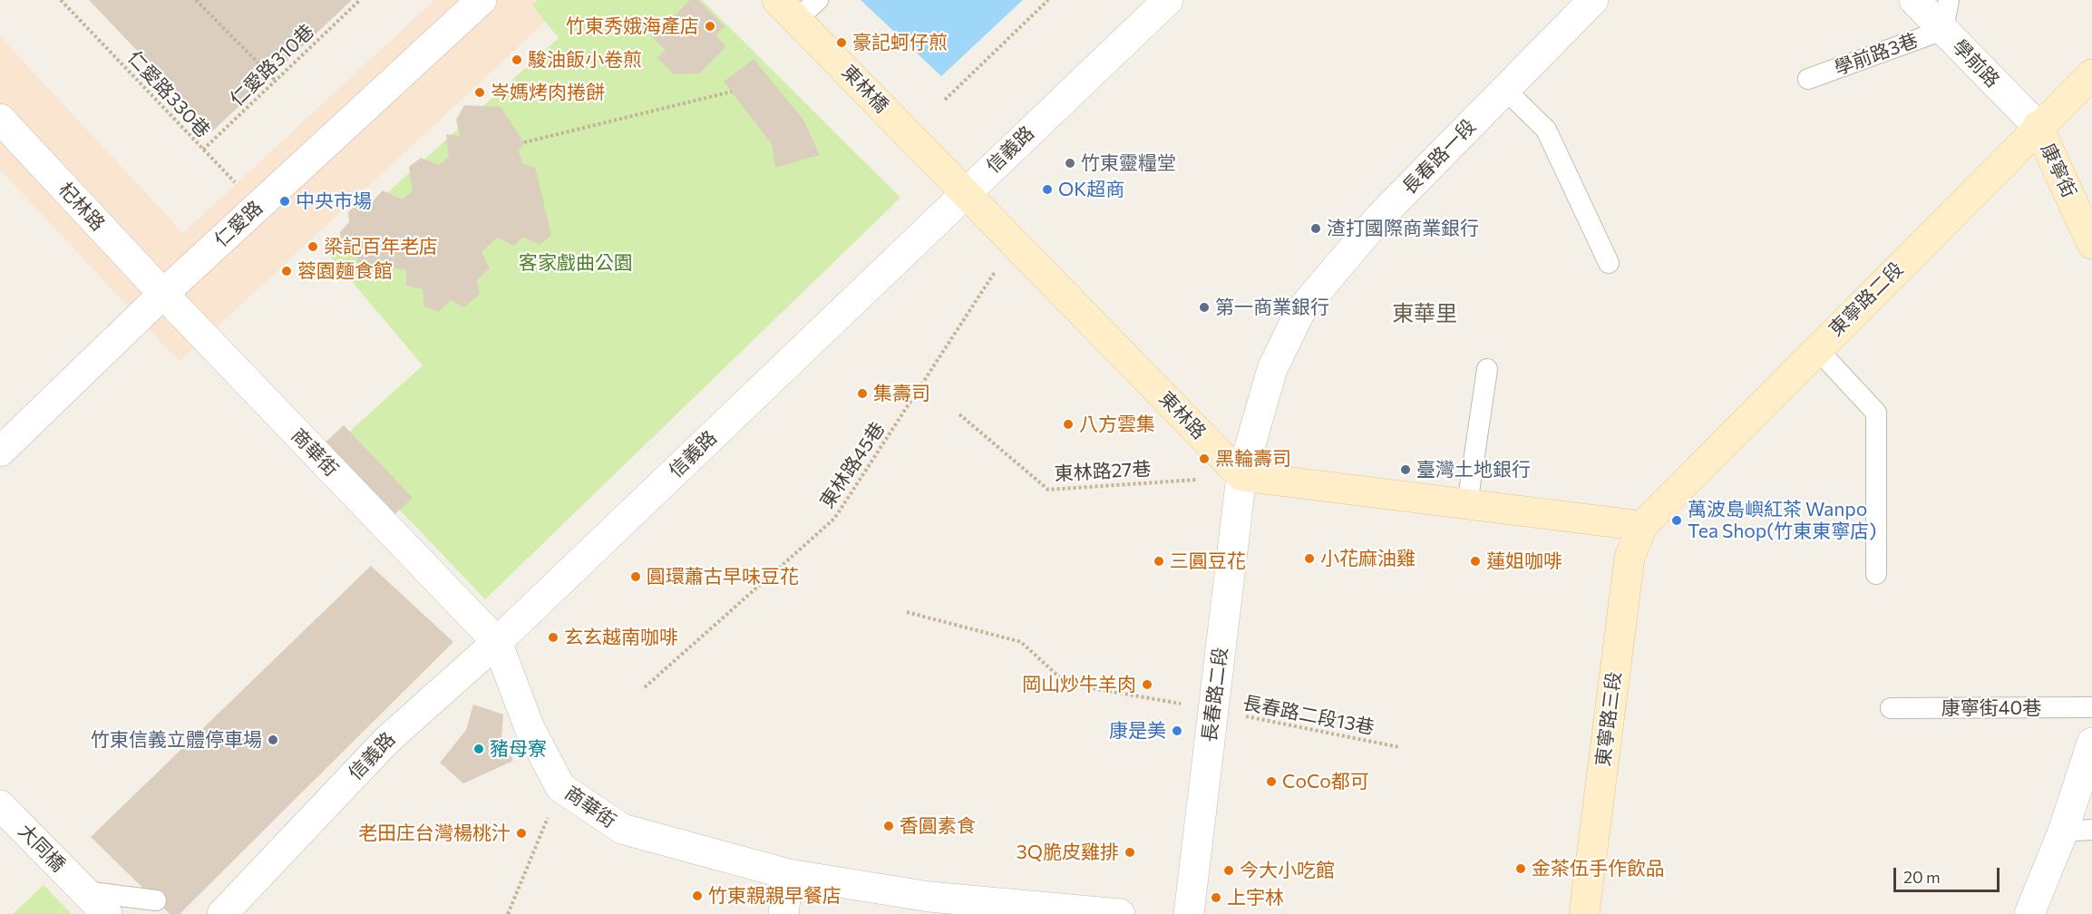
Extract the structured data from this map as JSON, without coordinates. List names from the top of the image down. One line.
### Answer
{"streets":{"street":["學前路","東林橋","信義路","長春路一段","康寧街","杞林路","仁愛路","東寧路二段","東林路","商華街","長春路二段","東寧路三段","大同橋"],"lane":["學前路3巷","康寧街40巷"],"path":["仁愛路310巷","仁愛路330巷","東林路45巷","東林路27巷","長春路二段13巷"]},"crossings":[["學前路3巷","學前路"],["學前路","康寧街"],["學前路","東寧路二段"],["仁愛路310巷","仁愛路330巷"],["東林橋","東林路"],["仁愛路330巷","仁愛路"],["信義路","東林路"],["信義路","商華街"],["長春路一段","東林路"],["長春路一段","東林路27巷"],["長春路一段","長春路二段"],["康寧街","東寧路二段"],["杞林路","仁愛路"],["杞林路","商華街"],["仁愛路","商華街"],["東寧路二段","東寧路三段"],["東林路","東林路45巷"],["東林路","東林路27巷"],["東林路","長春路二段"],["東林路27巷","長春路二段"],["長春路二段","長春路二段13巷"]],"districts":["東華里"],"parks":["客家戲曲公園"],"places":["竹東秀娥海產店","豪記蚵仔煎","駿油飯小卷煎","岑媽烤肉捲餅","竹東靈糧堂","OK超商","中央市場","渣打國際商業銀行","梁記百年老店","蓉園麵食館","第一商業銀行","集壽司","八方雲集","黑輪壽司","臺灣土地銀行","萬波島嶼紅茶 Wanpo Tea Shop(竹東東寧店)","小花麻油雞","三圓豆花","蓮姐咖啡","圓環蕭古早味豆花","玄玄越南咖啡","岡山炒牛羊肉","康是美","竹東信義立體停車場","豬母寮","CoCo都可","香圓素食","老田庄台灣楊桃汁","3Q脆皮雞排","金茶伍手作飲品","今大小吃館","竹東親親早餐店","上宇林"],"scale_bar":"20 m"}
